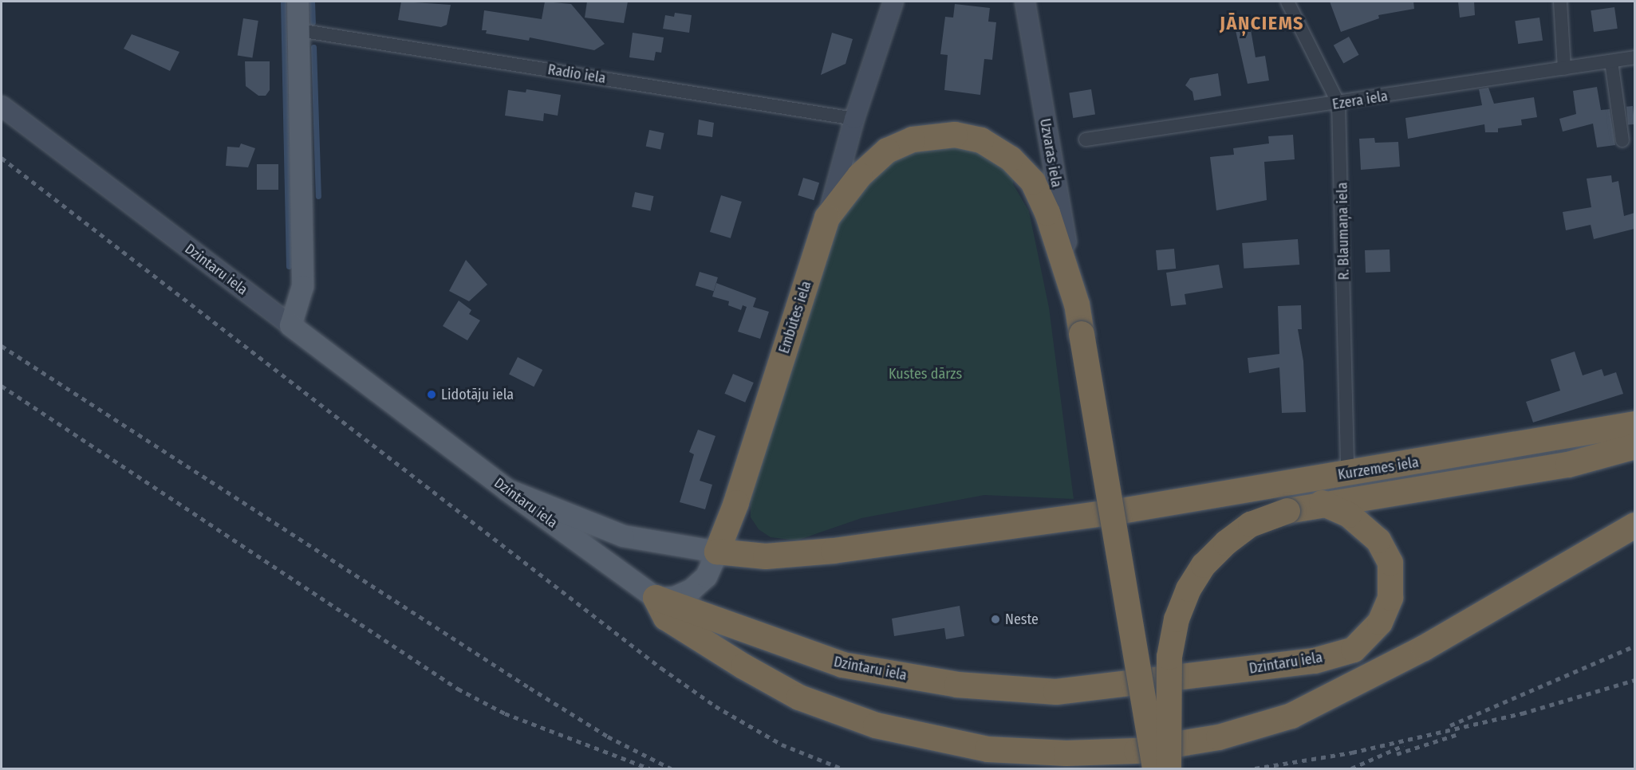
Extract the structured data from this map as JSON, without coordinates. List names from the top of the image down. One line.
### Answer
{"streets":{"highway":["Dzintaru iela","Embūtes iela","Kurzemes iela"],"street":["Radio iela","Ezera iela","Uzvaras iela","R. Blaumaņa iela"]},"crossings":[["Radio iela","Embūtes iela"],["Ezera iela","R. Blaumaņa iela"],["R. Blaumaņa iela","Kurzemes iela"],["Dzintaru iela","Embūtes iela"],["Embūtes iela","Kurzemes iela"]],"districts":["JĀŅCIEMS"],"parks":["Kustes dārzs"],"places":["Lidotāju iela","Neste"]}
